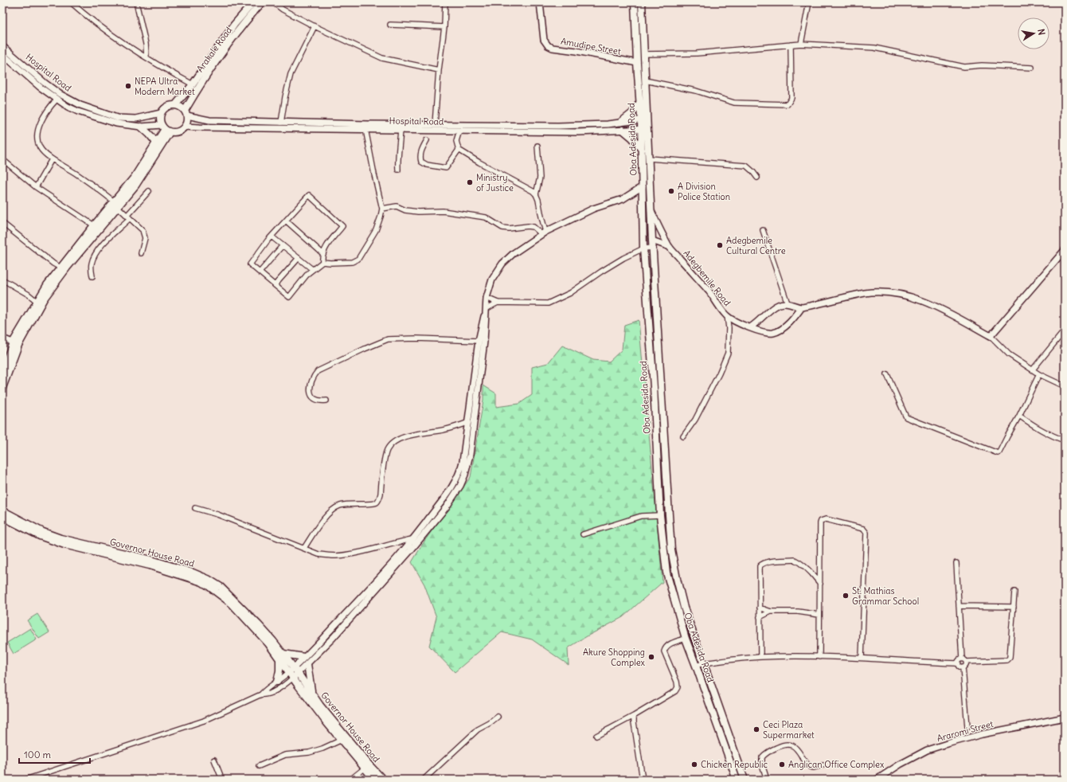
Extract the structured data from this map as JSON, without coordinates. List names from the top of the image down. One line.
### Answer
{"streets":{"main road":["Arakale Road","Oba Adesida Road","Governor House Road"],"street":["Amudipe Street","Hospital Road","Adegbemile Road","Araromi Street"]},"crossings":[["Amudipe Street","Oba Adesida Road"],["Arakale Road","Hospital Road"],["Hospital Road","Oba Adesida Road"]],"places":["NEPA Ultra Modern Market","Ministry of Justice","A Division Police Station","Adegbemile Cultural Centre","St. Mathias Grammar School","Akure Shopping Complex","Ceci Plaza Supermarket","Chicken Republic","Anglican Office Complex"],"scale_bar":"100 m","north":"right"}
